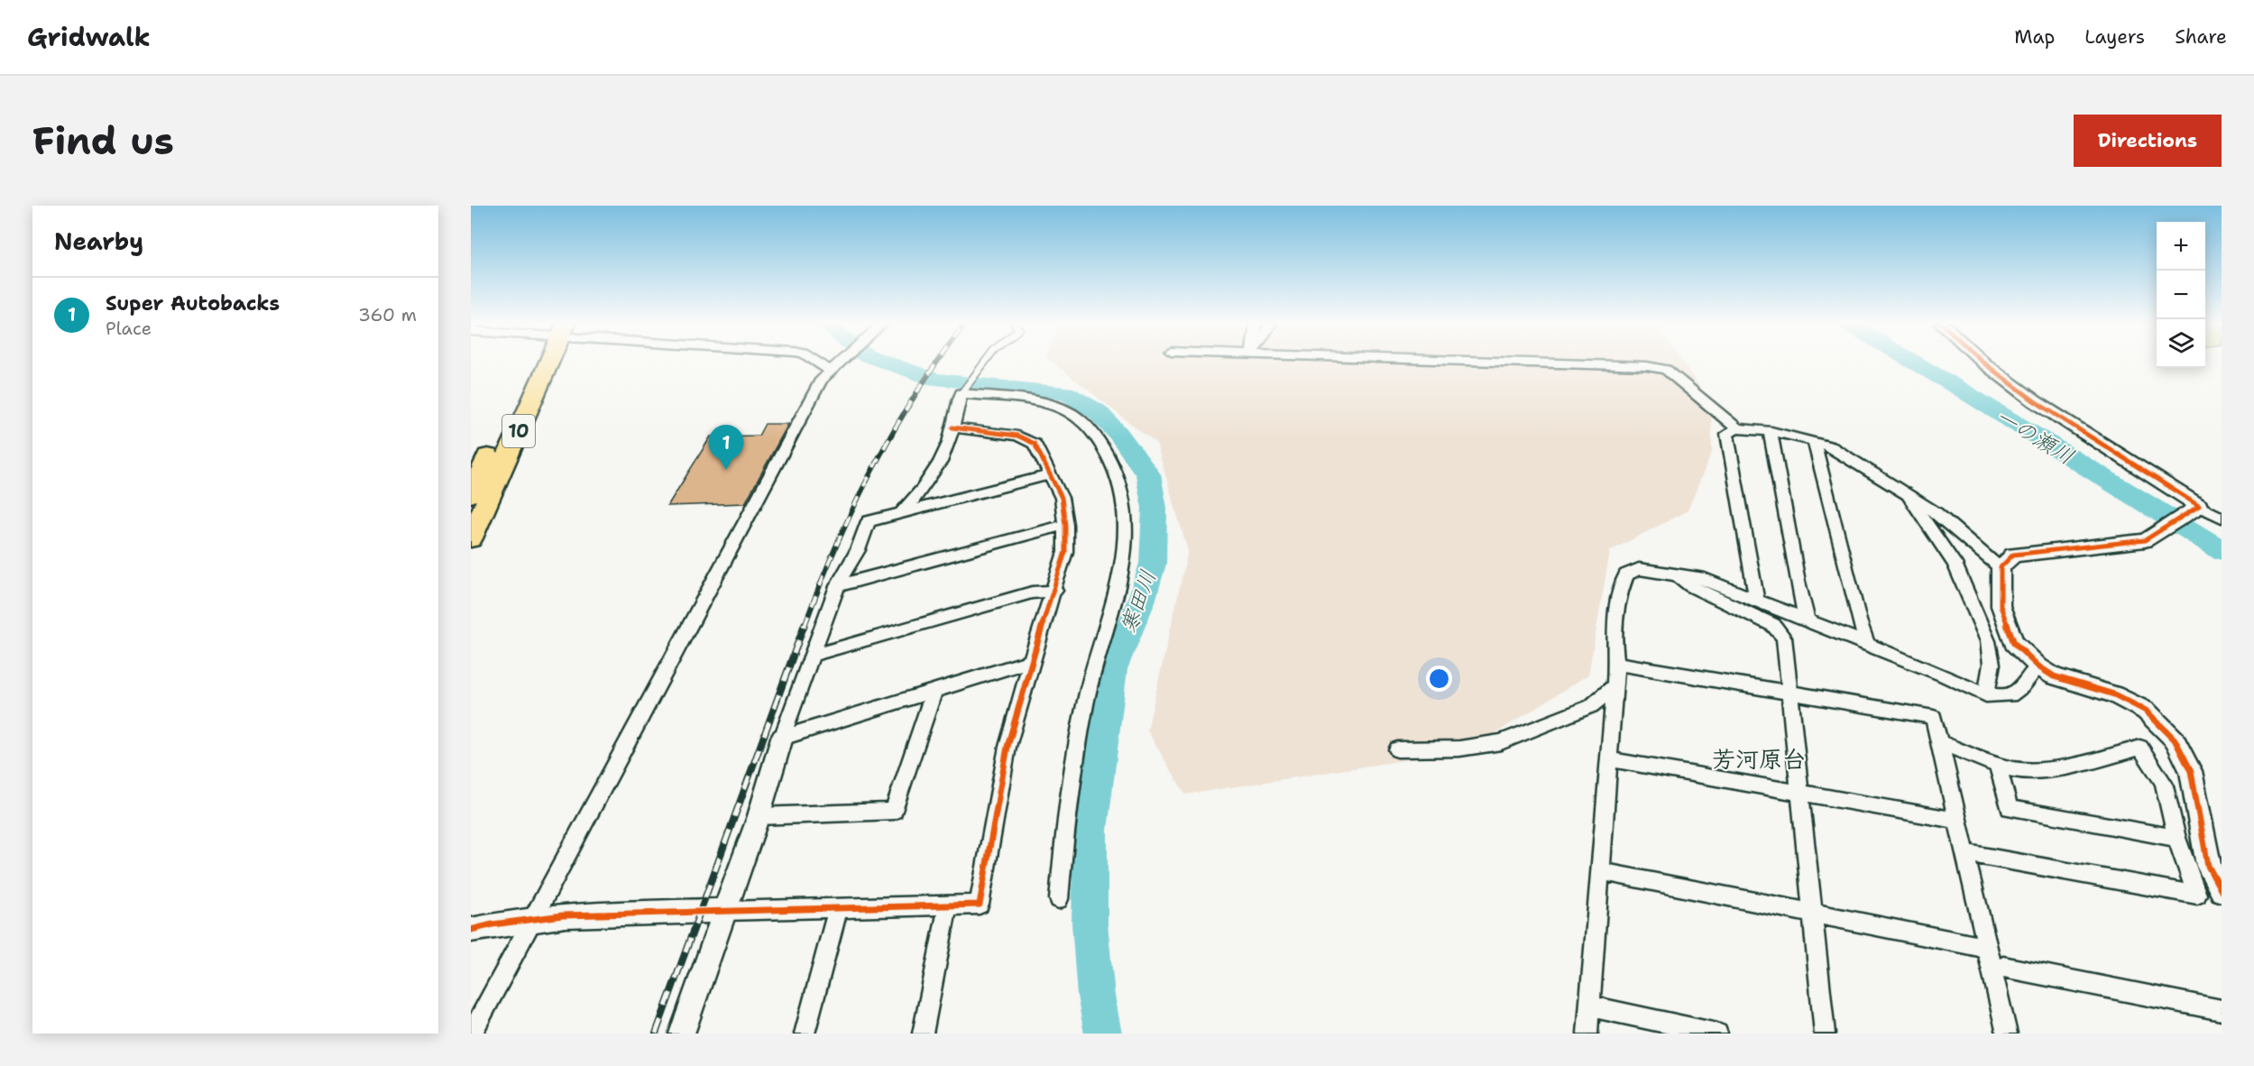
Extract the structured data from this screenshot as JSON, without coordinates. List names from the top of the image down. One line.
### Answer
{"streets":{"highway":["10"]},"districts":["芳河原台"],"water":["一の瀬川","寒田川"],"page":{"header":"Gridwalk","nav":["Map","Layers","Share"],"buttons":"Directions","title":"Find us","heading":"Nearby","map_buttons":["+","−"],"list":[{"mark":"1","name":"Super Autobacks","note":"Place","value":"360 m"}],"pins":"1"}}
